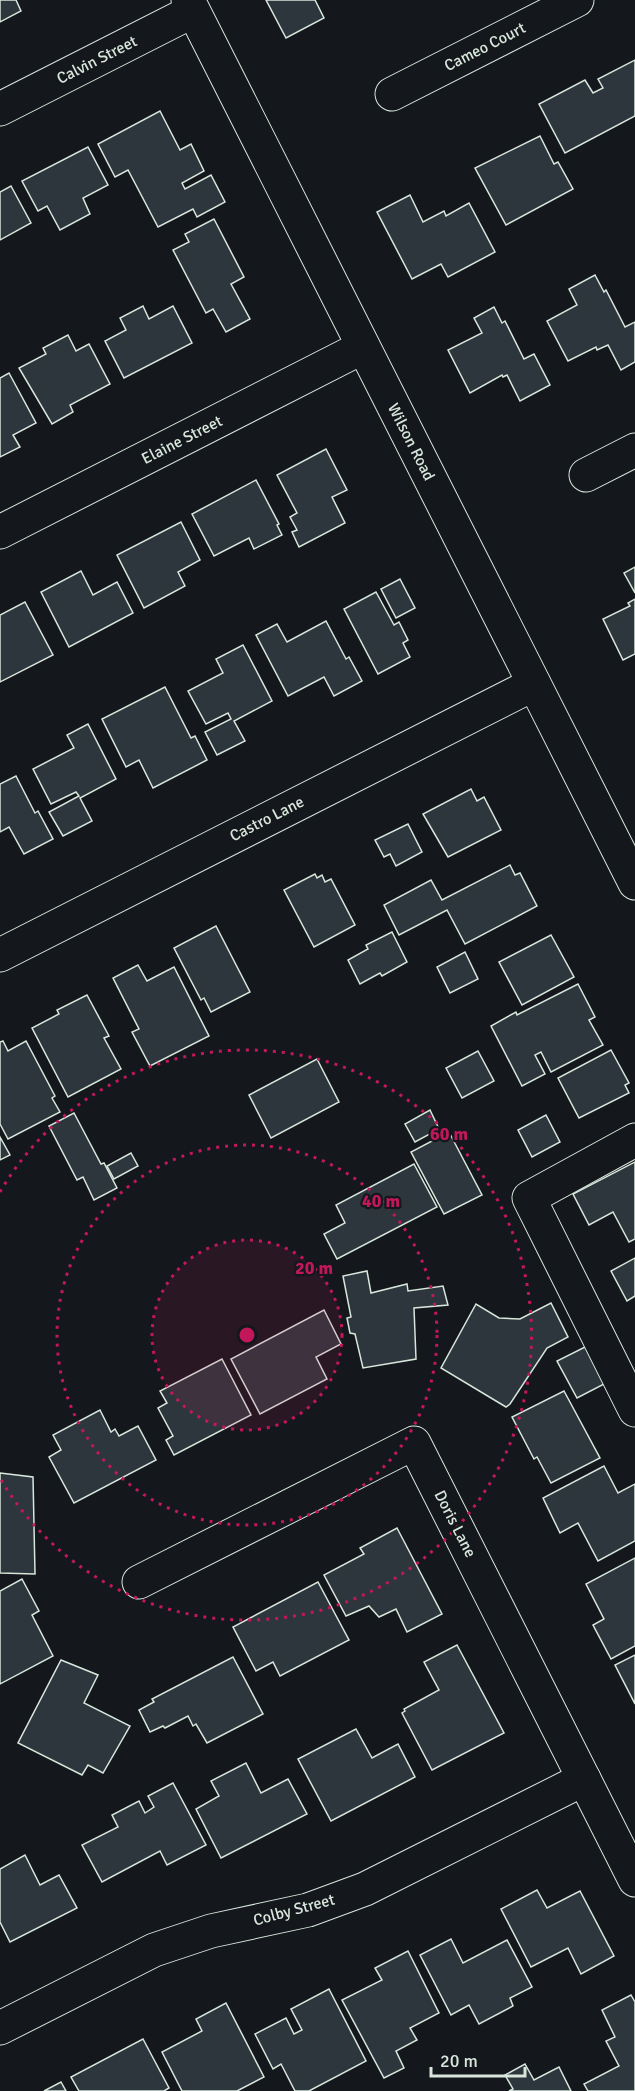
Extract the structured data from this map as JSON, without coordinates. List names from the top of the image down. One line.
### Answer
{"streets":{"street":["Cameo Court","Calvin Street","Elaine Street","Wilson Road","Castro Lane","Doris Lane","Colby Street"]},"crossings":[["Calvin Street","Wilson Road"],["Elaine Street","Wilson Road"],["Wilson Road","Castro Lane"],["Doris Lane","Colby Street"]],"scale_bar":"20 m","rings":["60 m","40 m","20 m"]}
